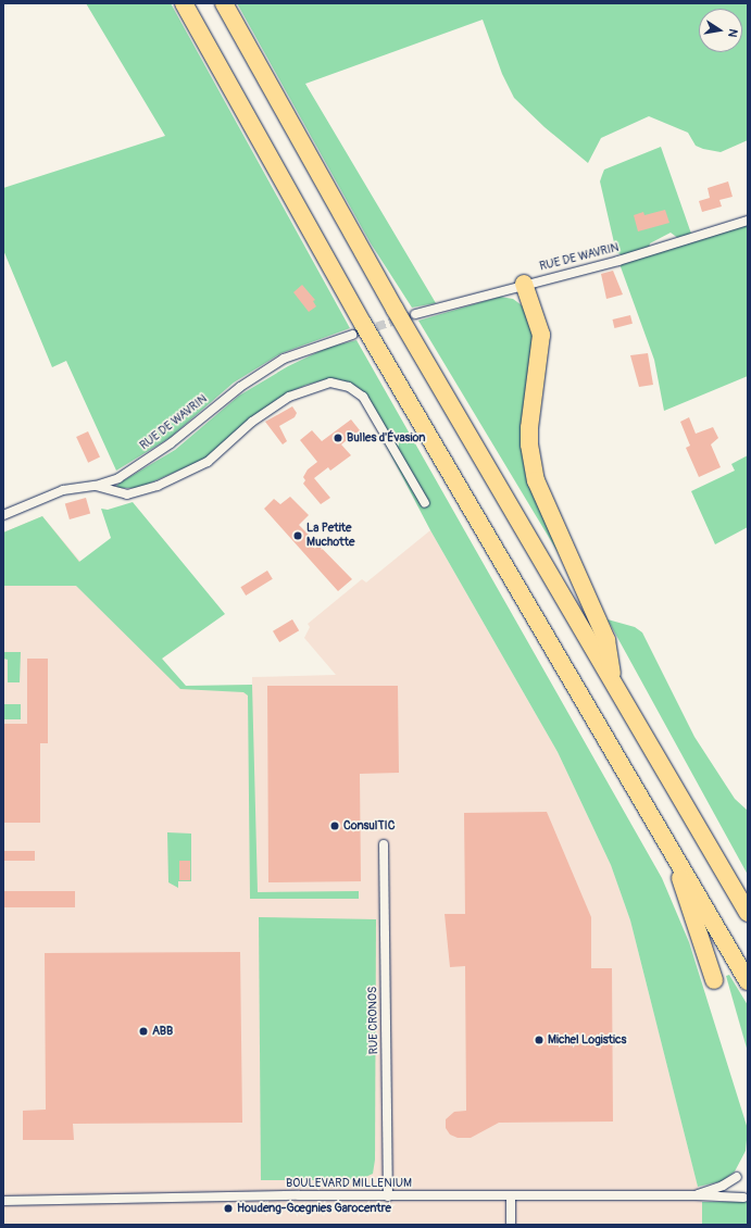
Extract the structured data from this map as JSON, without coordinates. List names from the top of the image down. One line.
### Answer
{"streets":{"street":["RUE DE WAVRIN","RUE CRONOS","BOULEVARD MILLENIUM"]},"crossings":[["RUE CRONOS","BOULEVARD MILLENIUM"]],"places":["Bulles d'Évasion","La Petite Muchotte","ConsulTIC","ABB","Michel Logistics","Houdeng-Gœgnies Garocentre"],"north":"right"}
